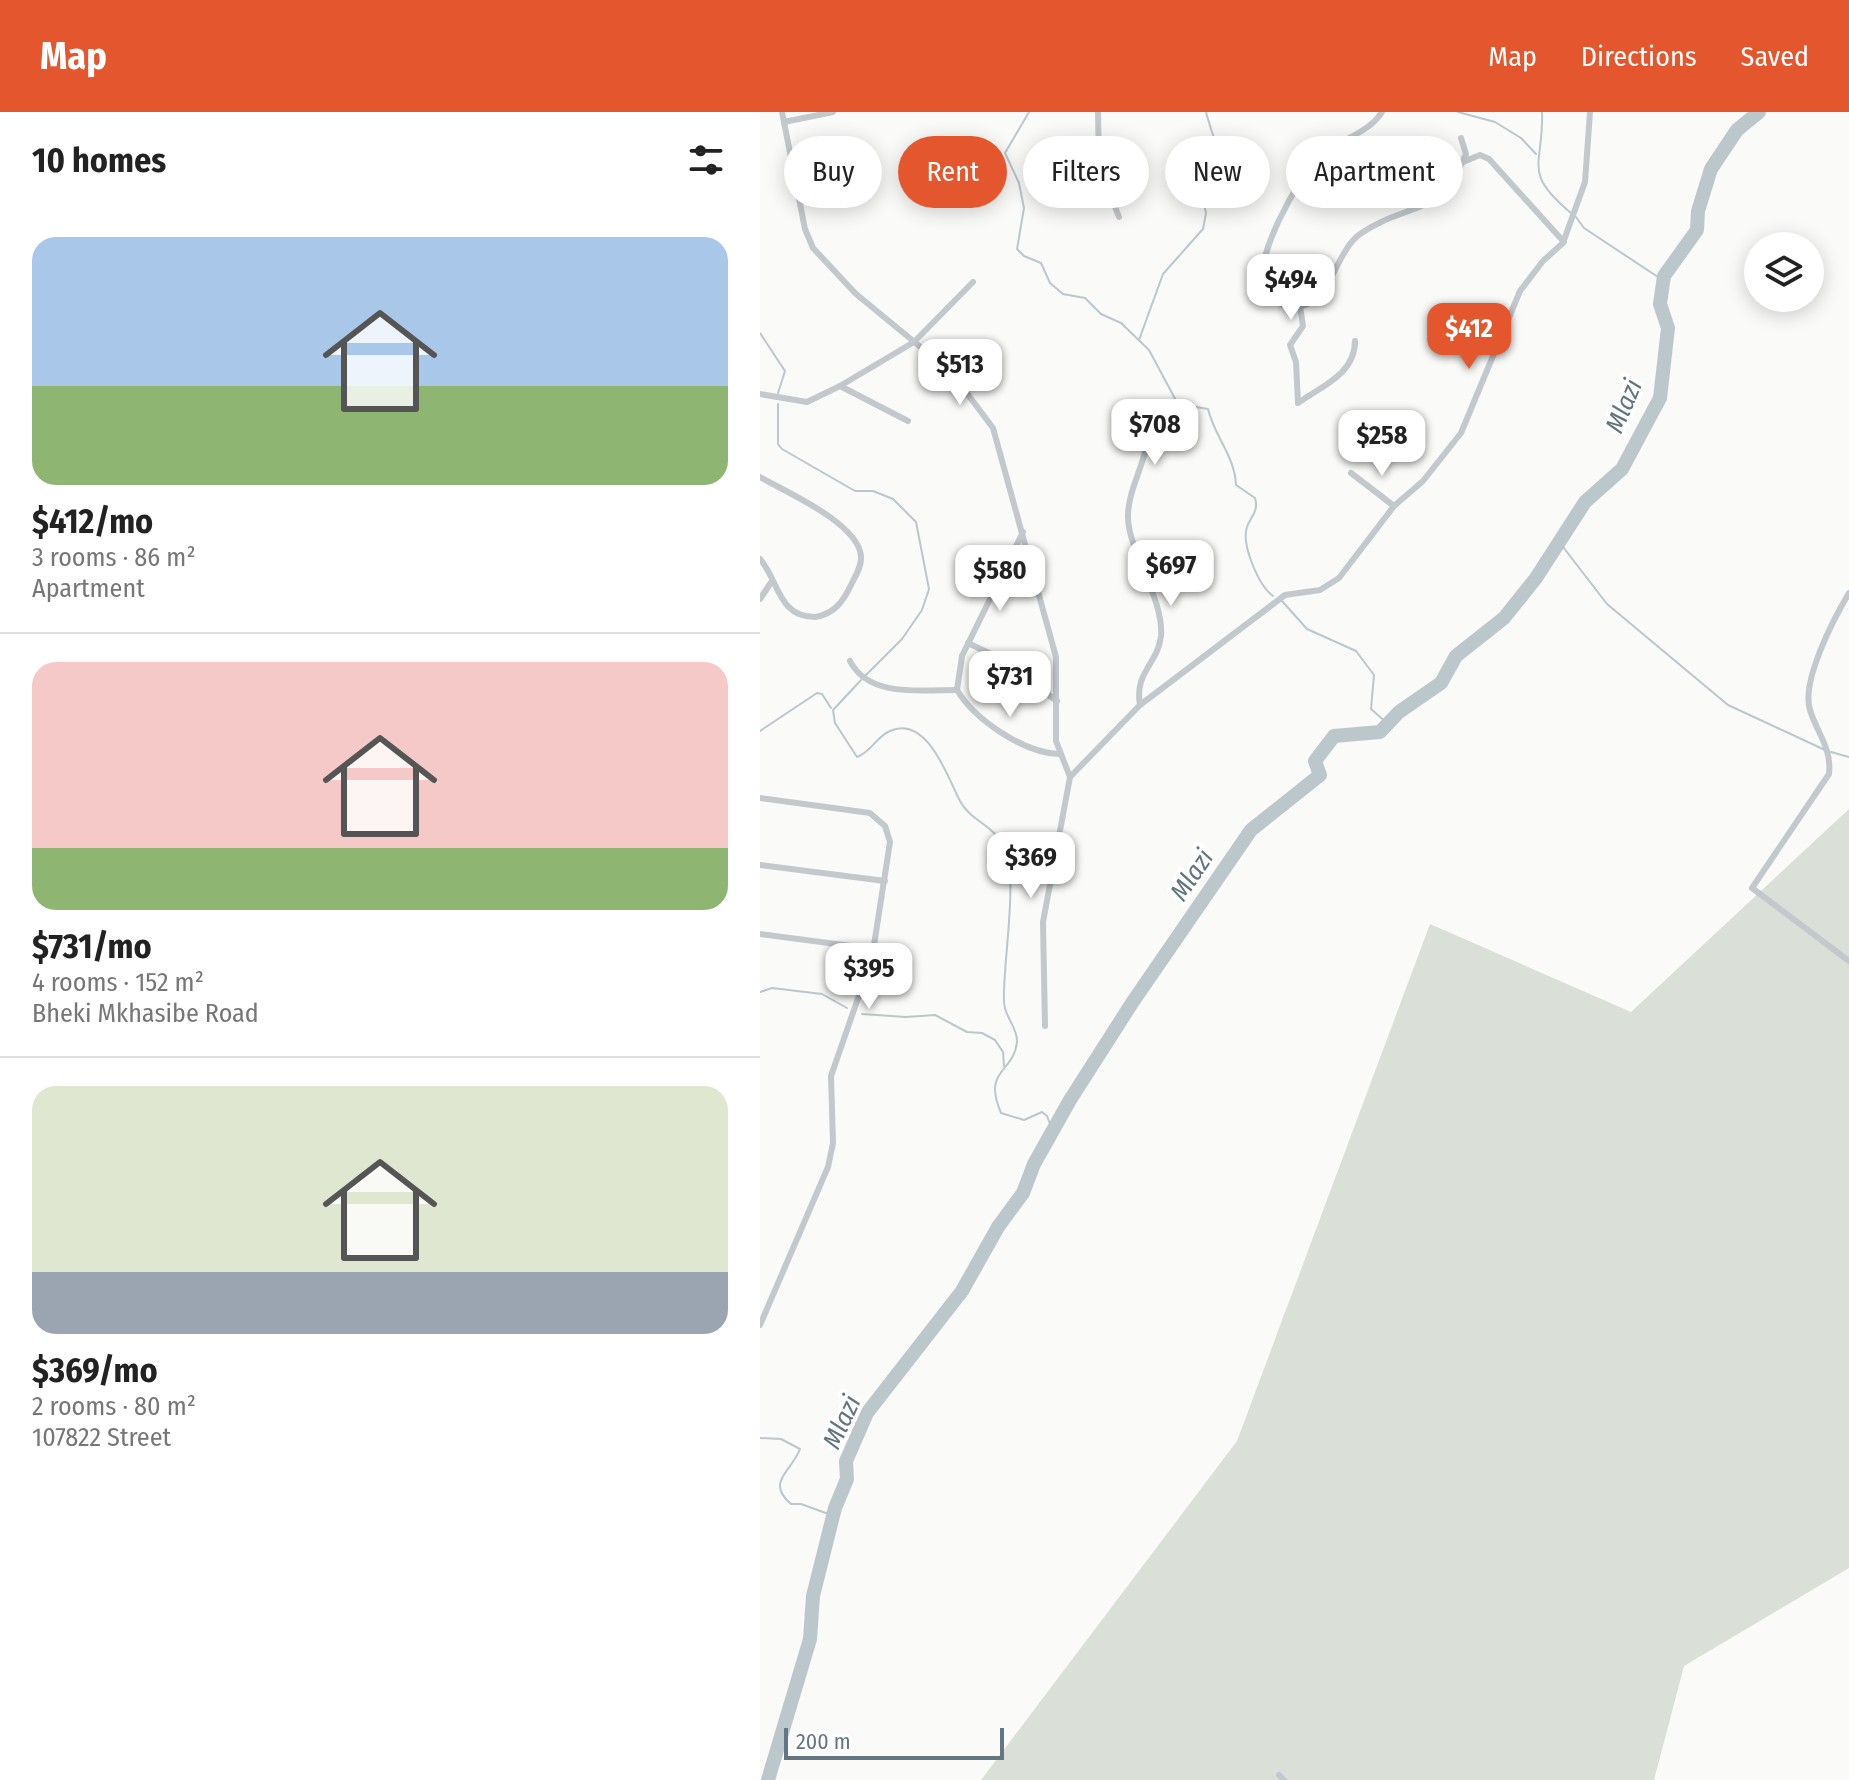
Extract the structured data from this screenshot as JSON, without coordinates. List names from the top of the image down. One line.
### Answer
{"water":["Mlazi"],"scale_bar":"200 m","page":{"header":"Map","nav":["Map","Directions","Saved"],"heading":"10 homes","chip":["Buy","Rent","Filters","New","Apartment"],"list":[{"name":"$412/mo","note":"3 rooms · 86 m² · Apartment"},{"name":"$731/mo","note":"4 rooms · 152 m² · Bheki Mkhasibe Road"},{"name":"$369/mo","note":"2 rooms · 80 m² · 107822 Street"}],"price":["$494","$412","$513","$708","$258","$697","$580","$731","$369","$395"],"scale":"200 m"}}
